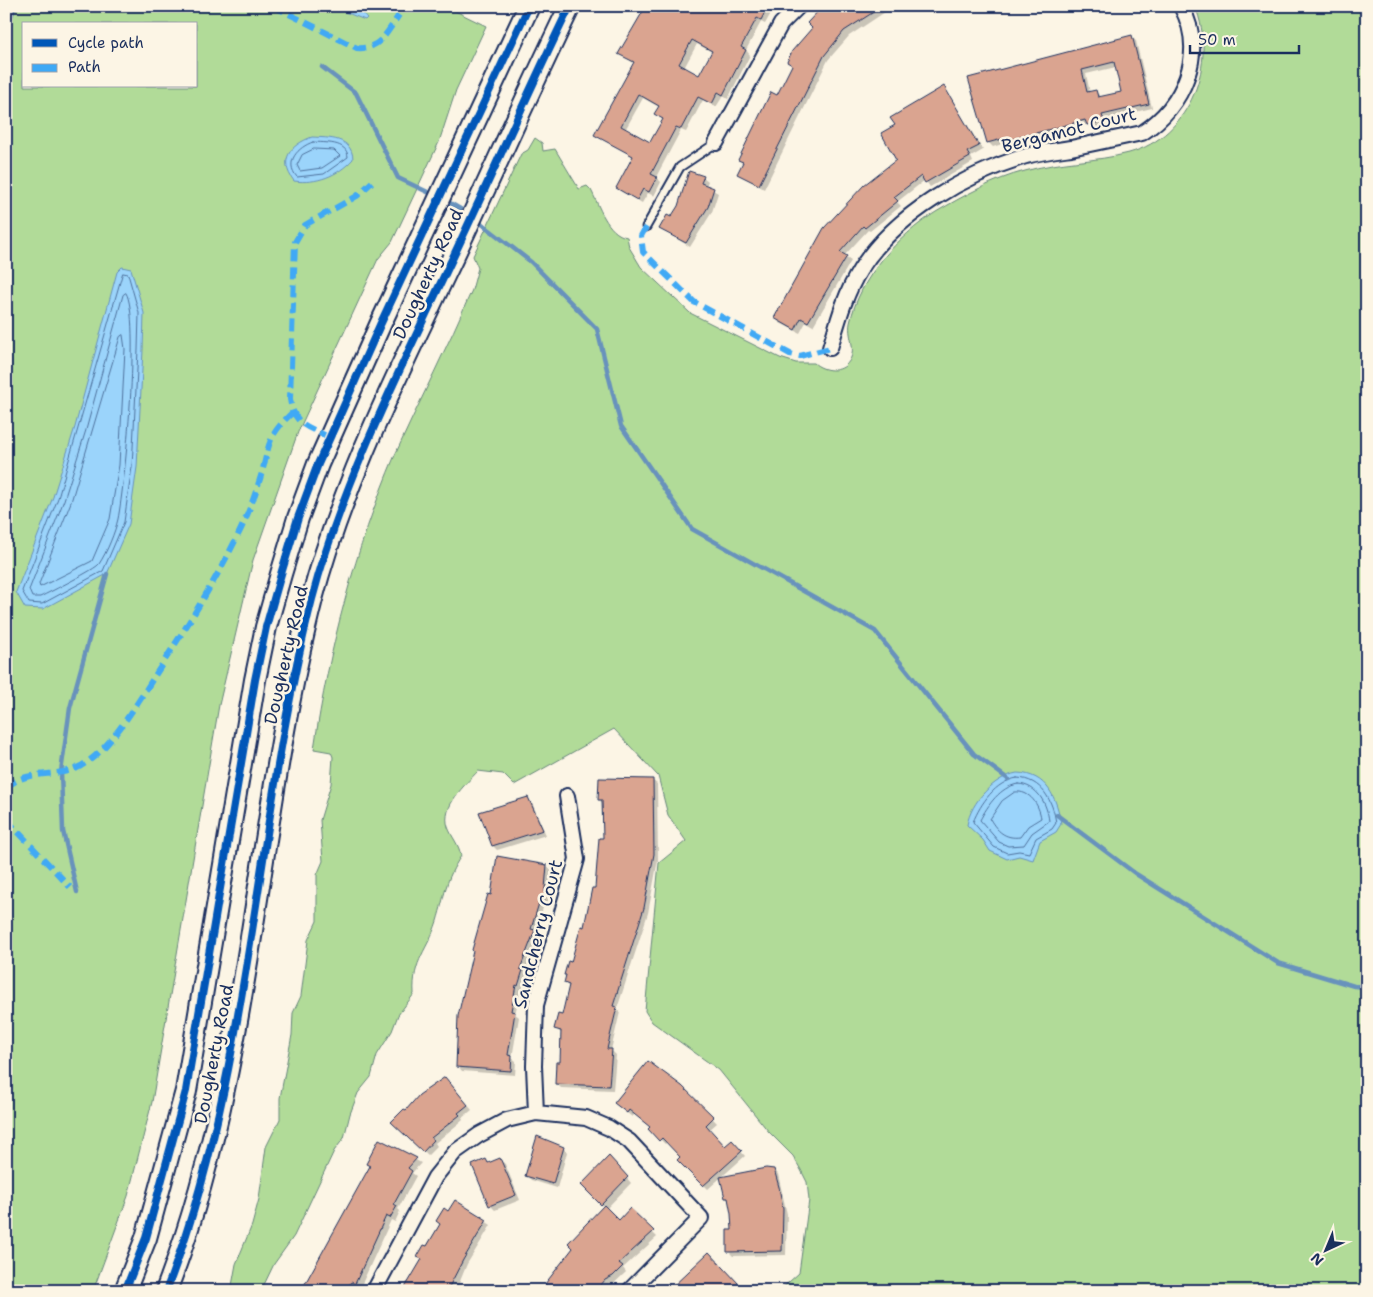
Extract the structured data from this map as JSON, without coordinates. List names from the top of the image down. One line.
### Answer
{"streets":{"main road":["Dougherty Road"],"street":["Bergamot Court","Sandcherry Court"]},"legend":["Cycle path","Path"],"scale_bar":"50 m","north":"bottom left"}
